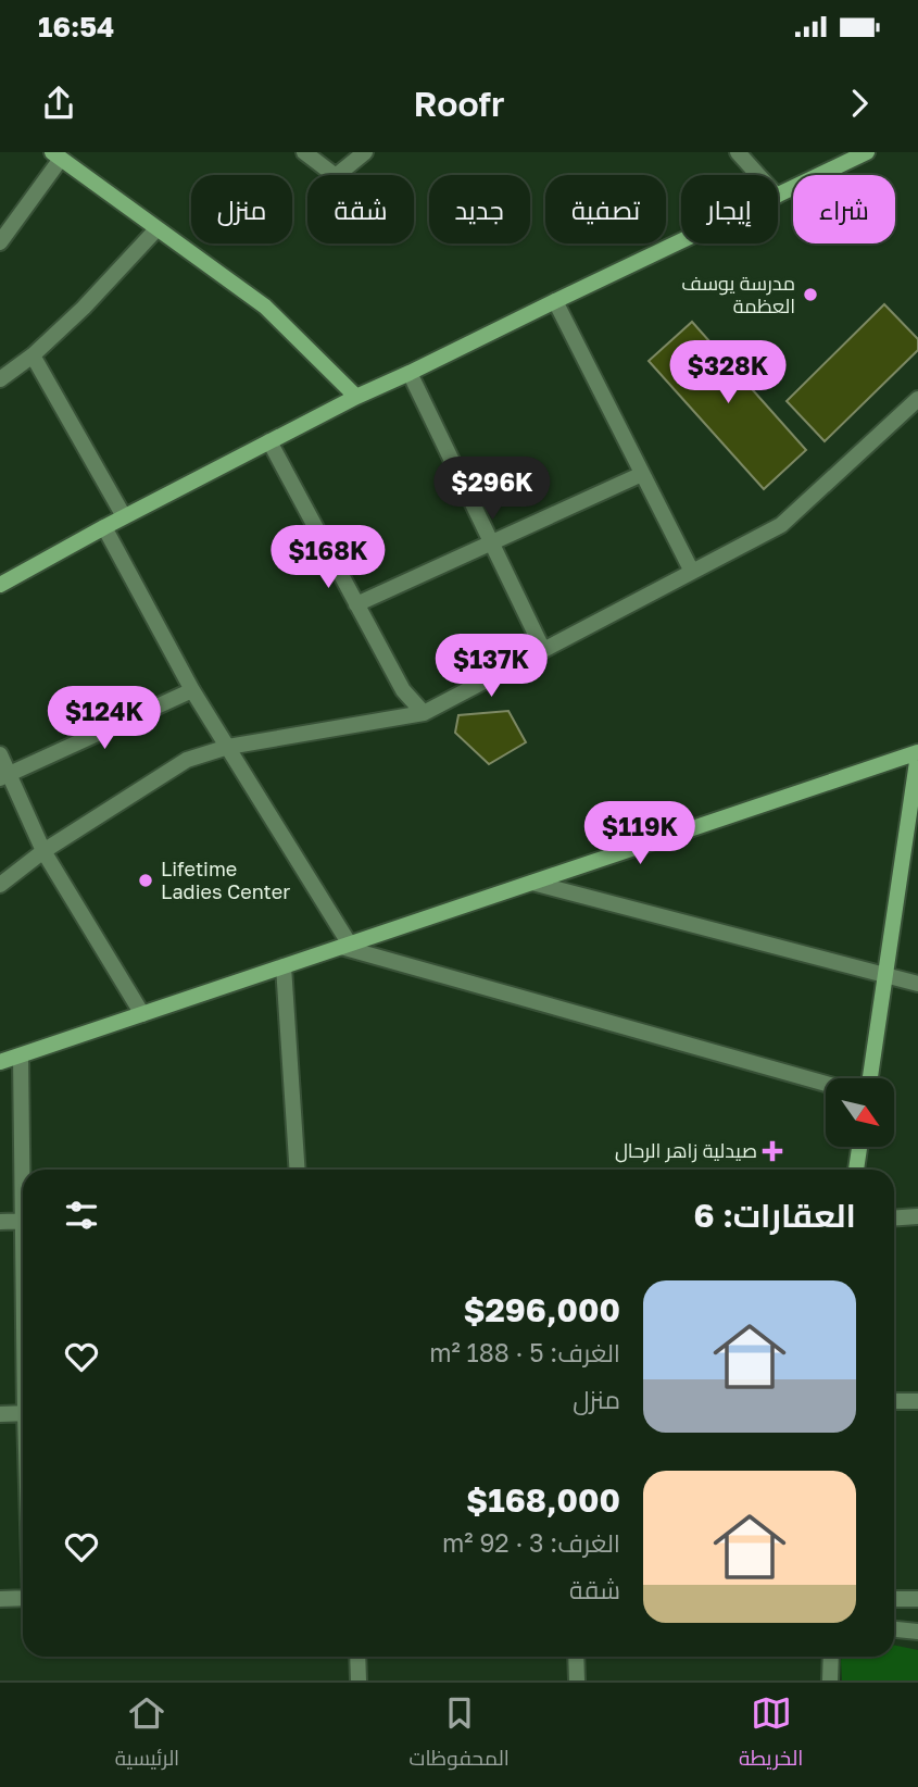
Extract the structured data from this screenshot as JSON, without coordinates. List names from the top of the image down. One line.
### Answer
{"places":{"other":["مدرسة يوسف العظمة","Lifetime Ladies Center"],"health":["صيدلية زاهر الرحال"]},"north":"bottom right","page":{"status":"16:54","header":"Roofr","chip":["شراء","إيجار","تصفية","جديد","شقة","منزل"],"price":["$328K","$296K","$168K","$137K","$124K","$119K"],"heading":"العقارات: 6","list":[{"name":"$296,000","note":"الغرف: 5 · 188 m² · منزل"},{"name":"$168,000","note":"الغرف: 3 · 92 m² · شقة"}],"tabs":["الخريطة","المحفوظات","الرئيسية"]}}
